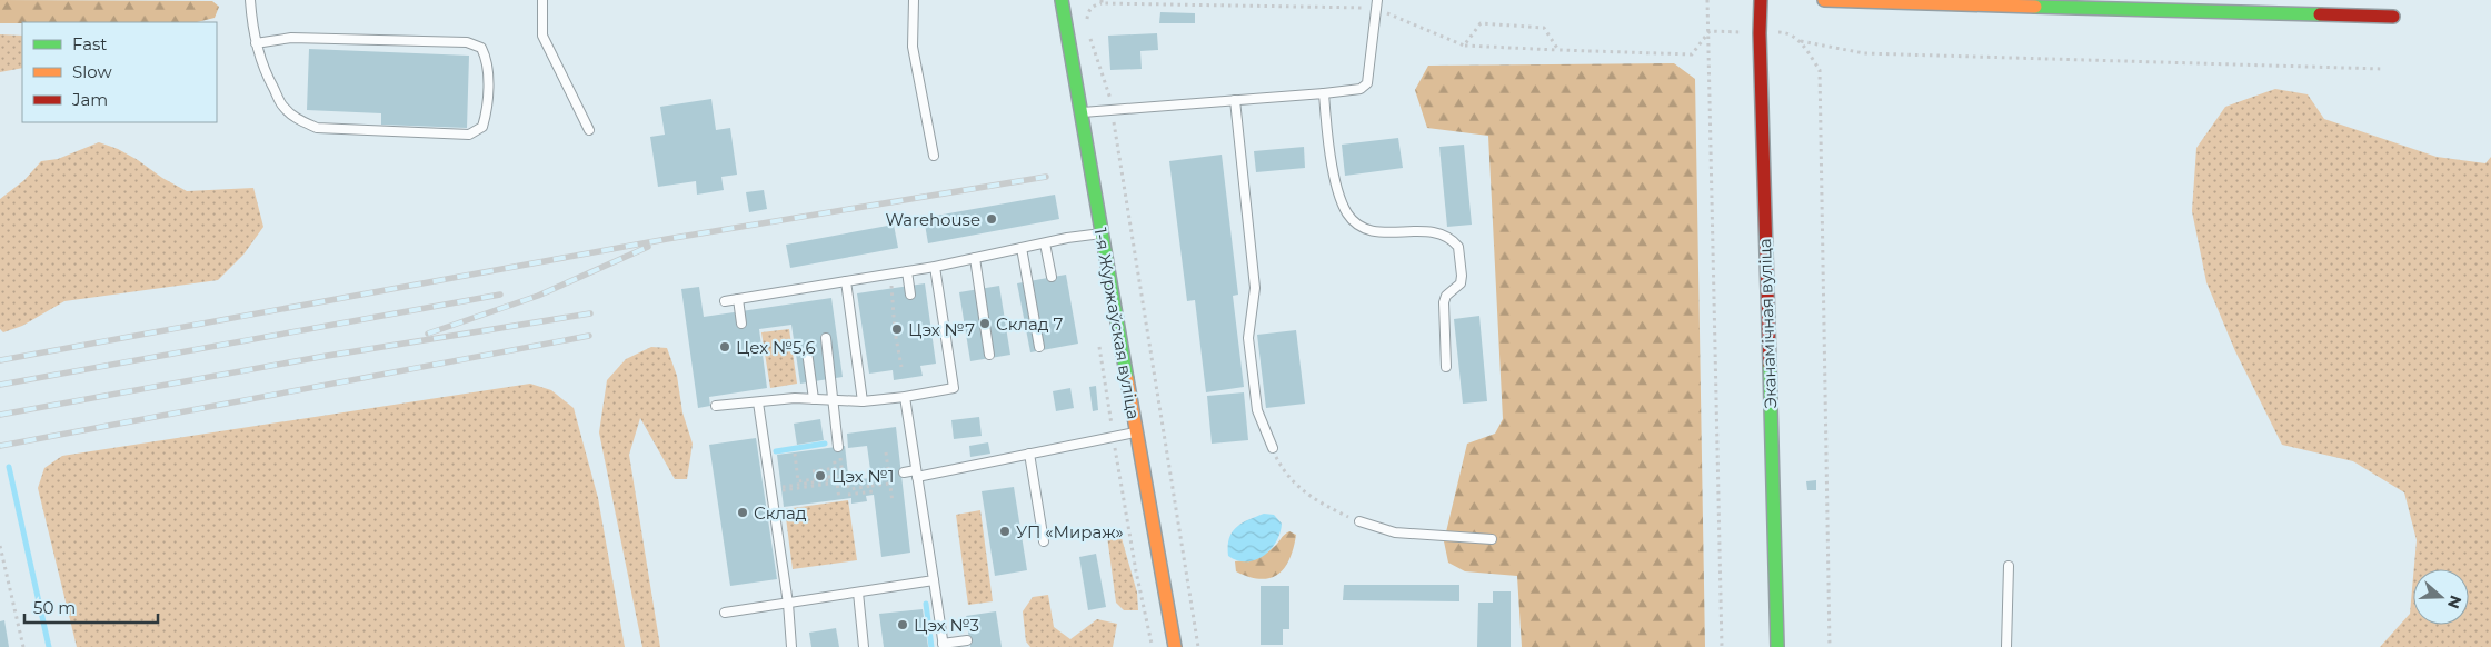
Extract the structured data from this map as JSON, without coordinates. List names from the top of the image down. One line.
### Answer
{"streets":{"street":["1-я Журжаўская вуліца","Эканамічная вуліца"]},"places":["Warehouse","Склад 7","Цэх №7","Цех №5,6","Цэх №1","Склад","УП «Мираж»","Цэх №3"],"legend":["Fast","Slow","Jam"],"scale_bar":"50 m","north":"right"}
